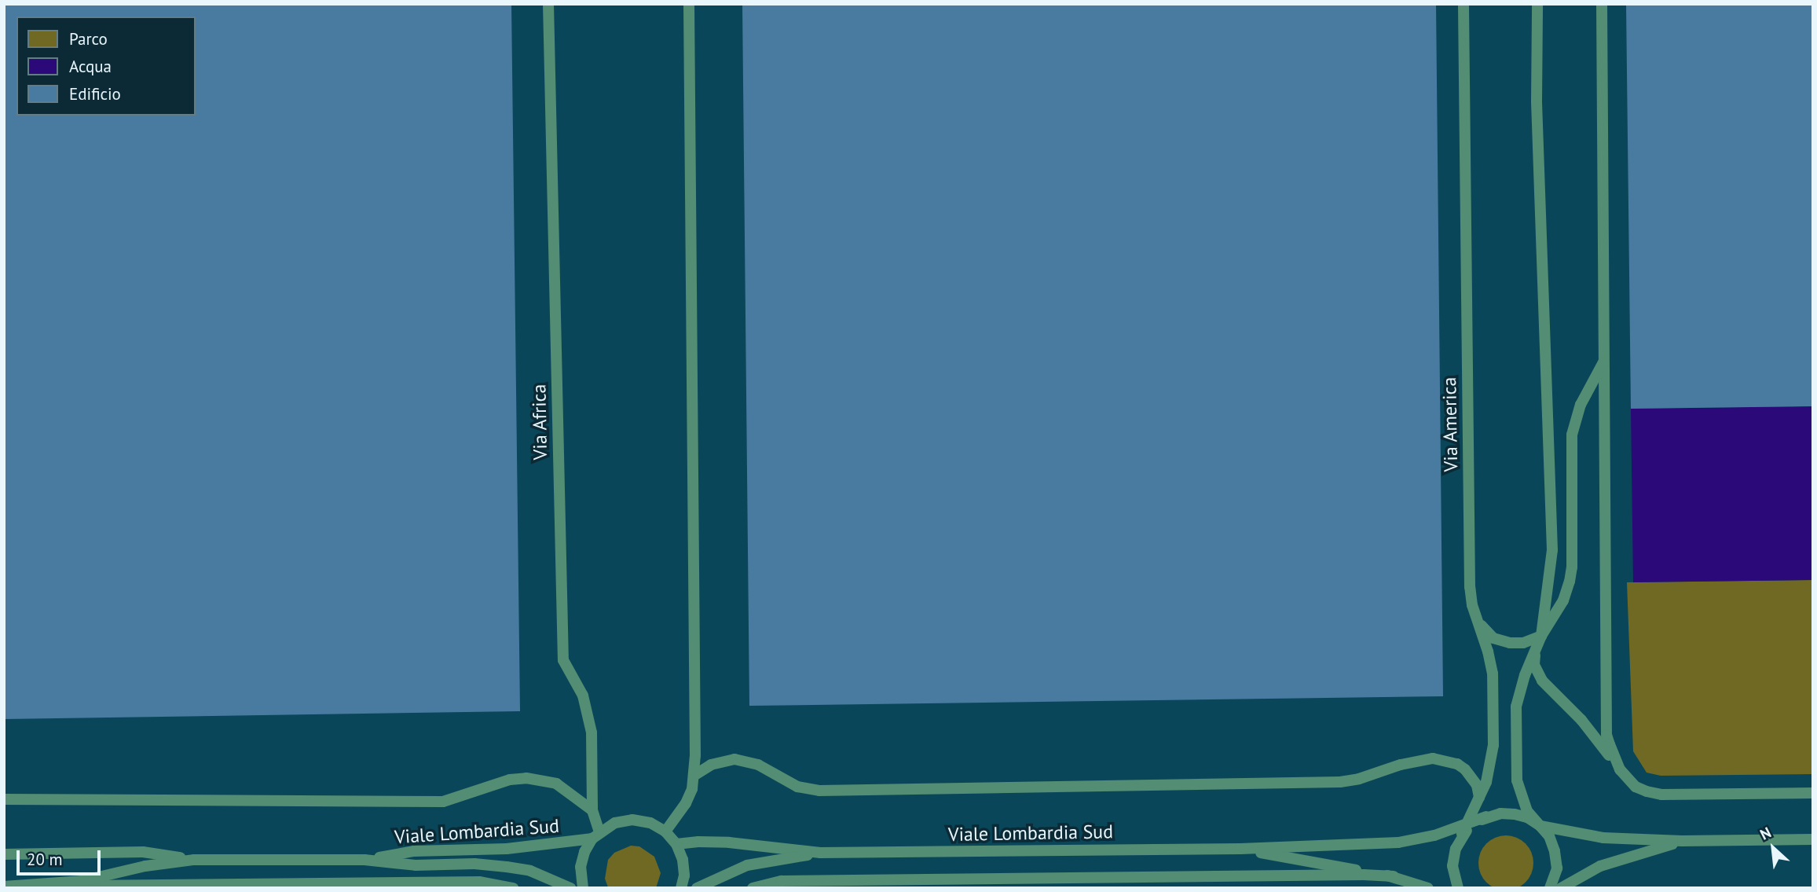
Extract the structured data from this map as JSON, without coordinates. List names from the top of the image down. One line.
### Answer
{"streets":{"lane":["Via Africa","Via America","Viale Lombardia Sud"]},"crossings":[["Via Africa","Viale Lombardia Sud"],["Via America","Viale Lombardia Sud"]],"legend":["Parco","Acqua","Edificio"],"scale_bar":"20 m","north":"top left"}
